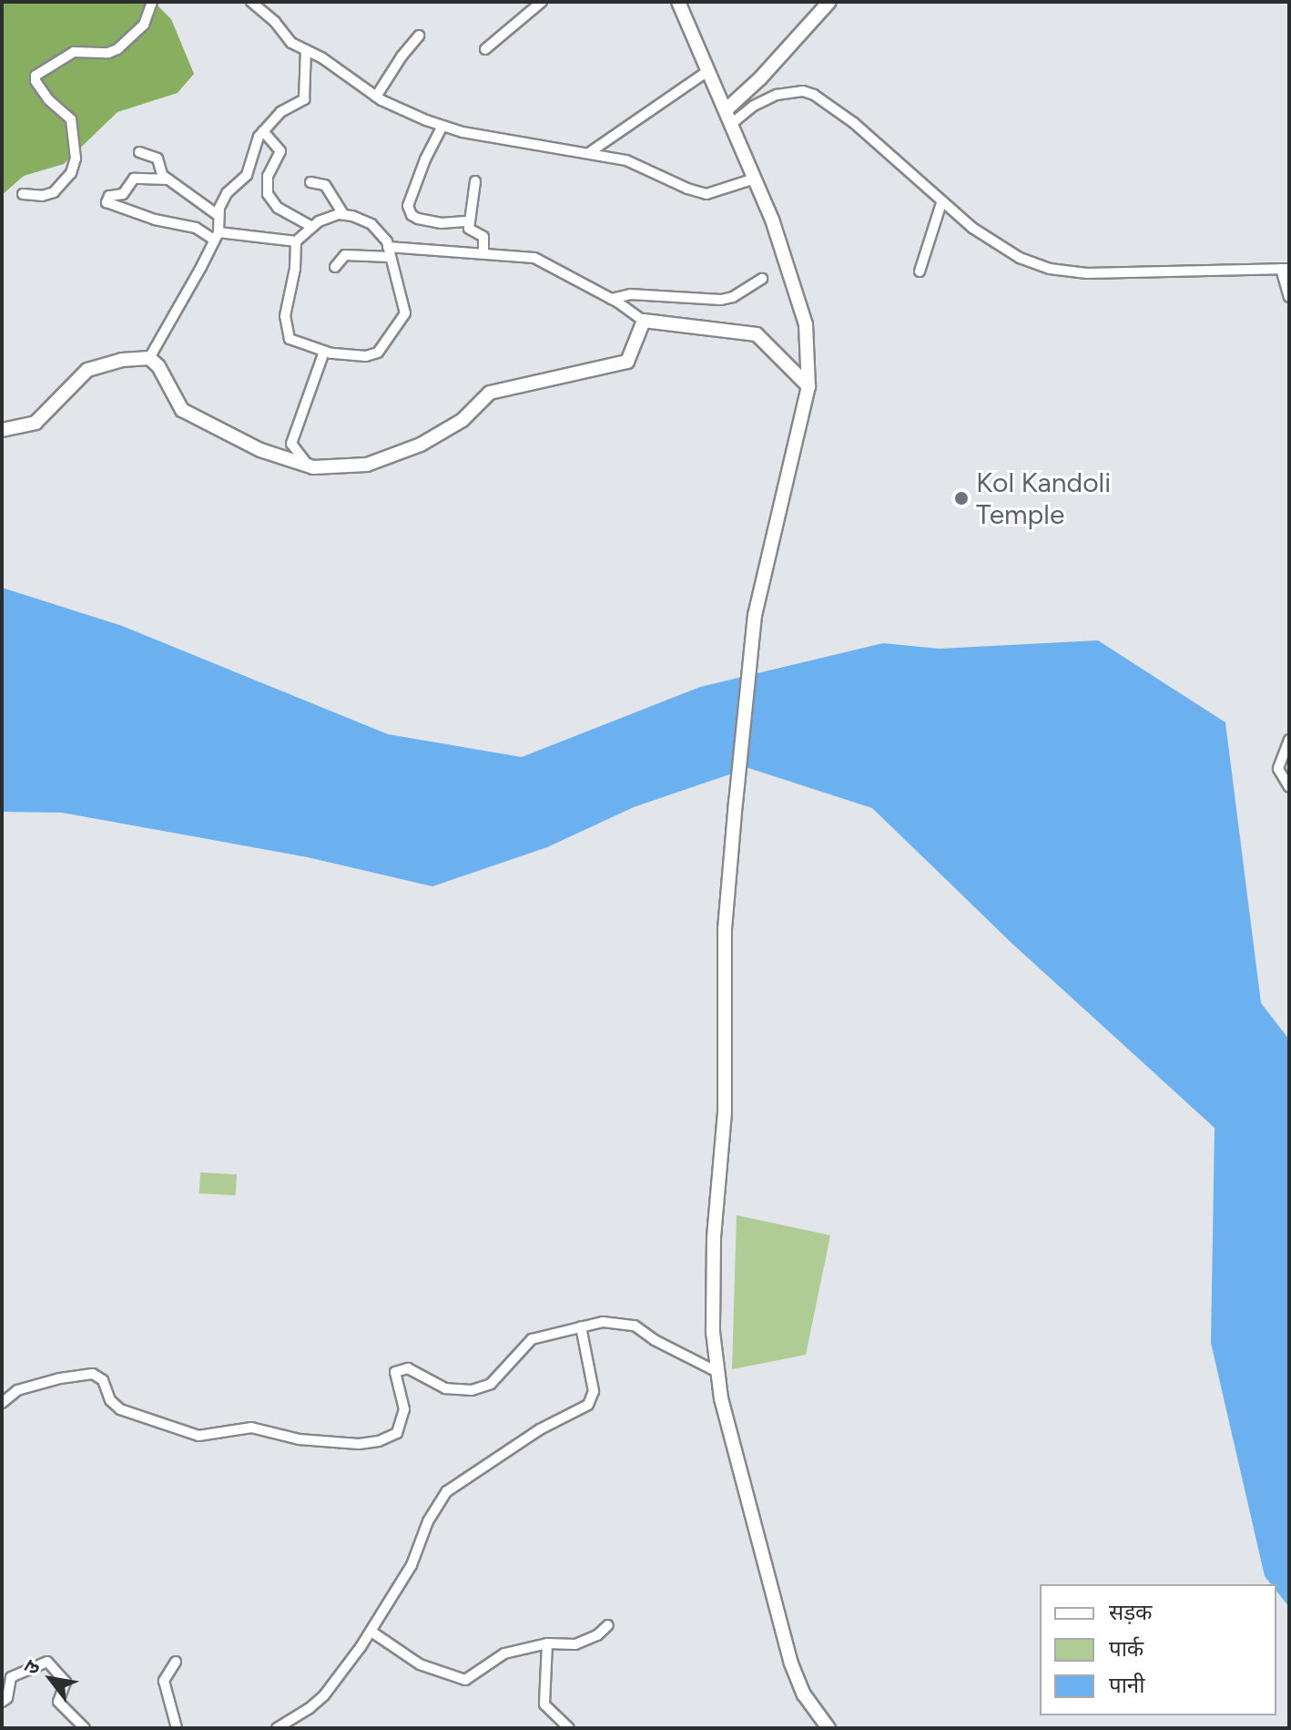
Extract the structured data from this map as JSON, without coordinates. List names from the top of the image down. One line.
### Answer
{"places":["Kol Kandoli Temple"],"legend":["सड़क","पार्क","पानी"],"north":"top left"}
